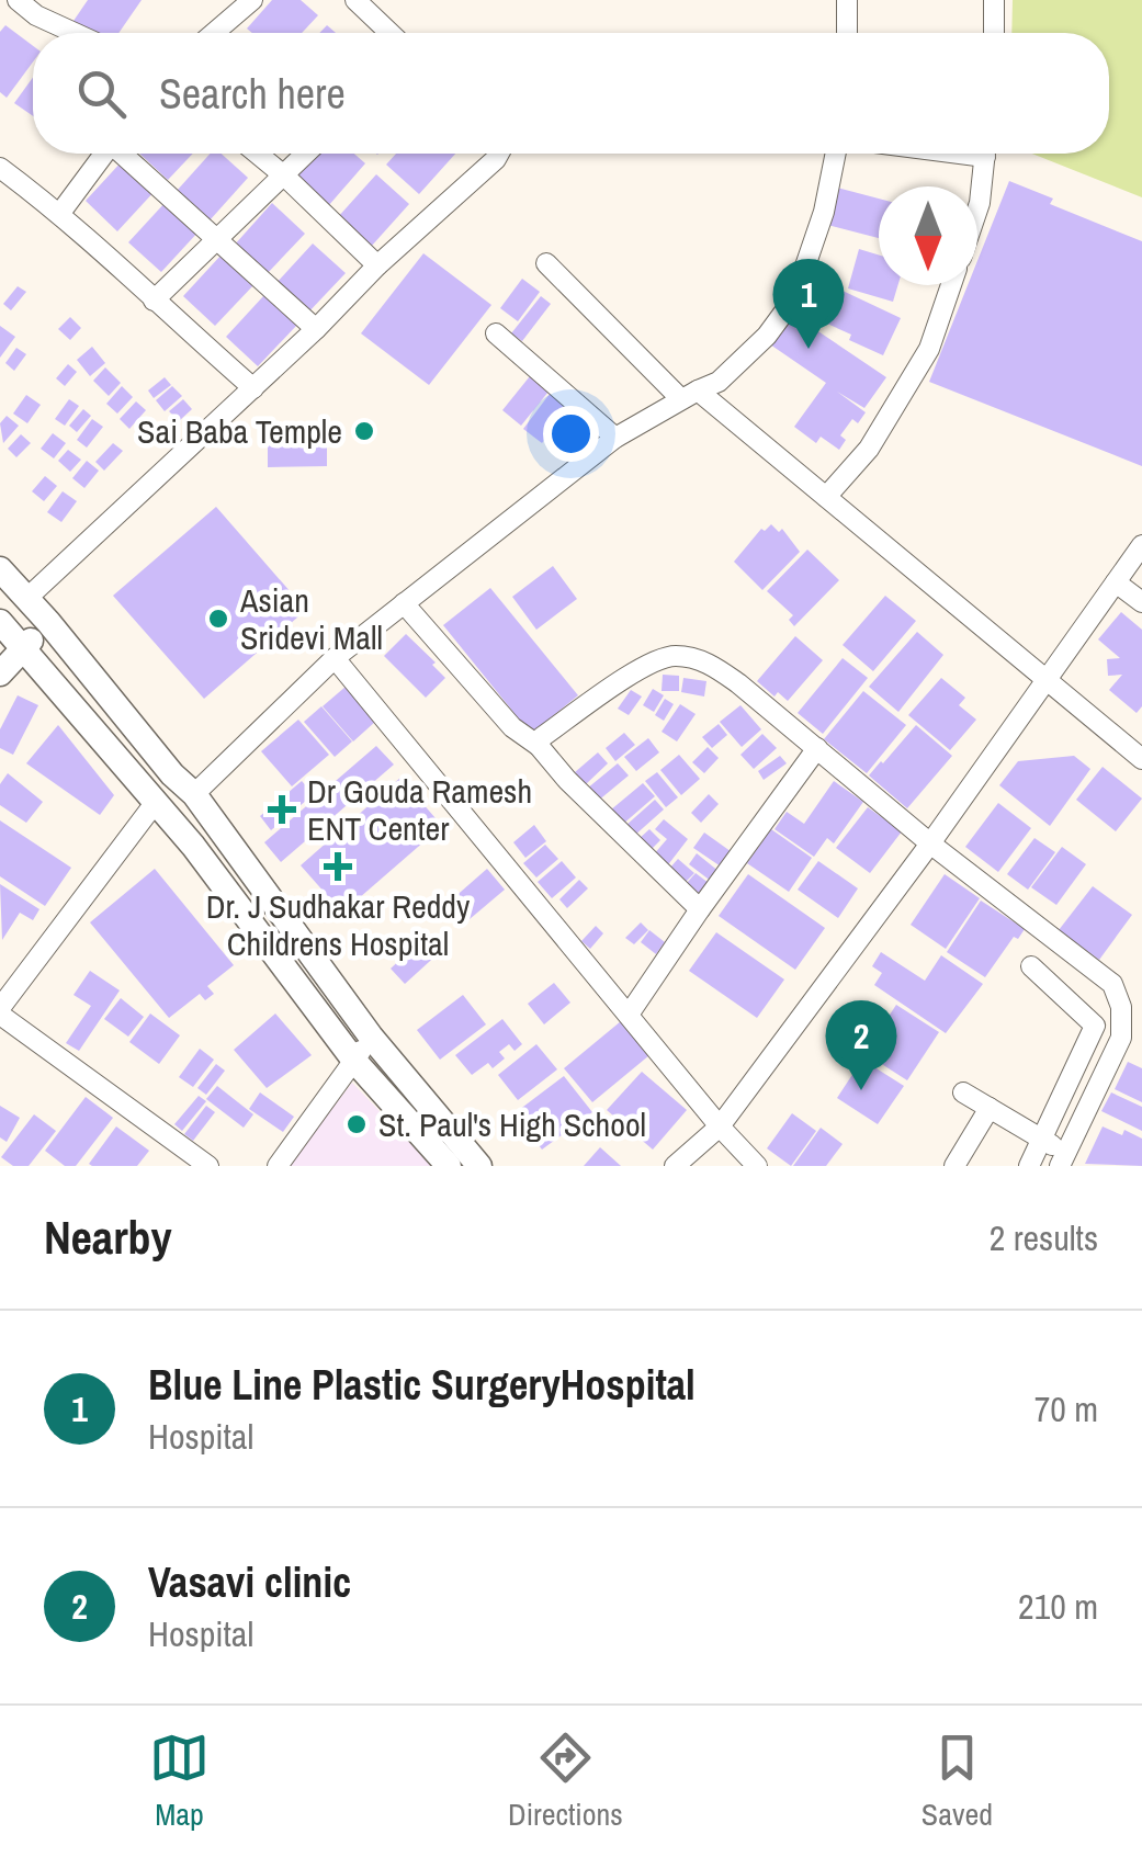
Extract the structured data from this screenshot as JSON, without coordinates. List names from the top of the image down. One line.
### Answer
{"places":{"other":["Sai Baba Temple","Asian Sridevi Mall","St. Paul's High School"],"health":["Dr Gouda Ramesh ENT Center","Dr. J Sudhakar Reddy Childrens Hospital"]},"north":"bottom","page":{"search":"Search here","pins":["1","2"],"heading":["Nearby","2 results"],"list":[{"mark":"1","name":"Blue Line Plastic SurgeryHospital","note":"Hospital","value":"70 m"},{"mark":"2","name":"Vasavi clinic","note":"Hospital","value":"210 m"}],"nav":["Map","Directions","Saved"]}}
